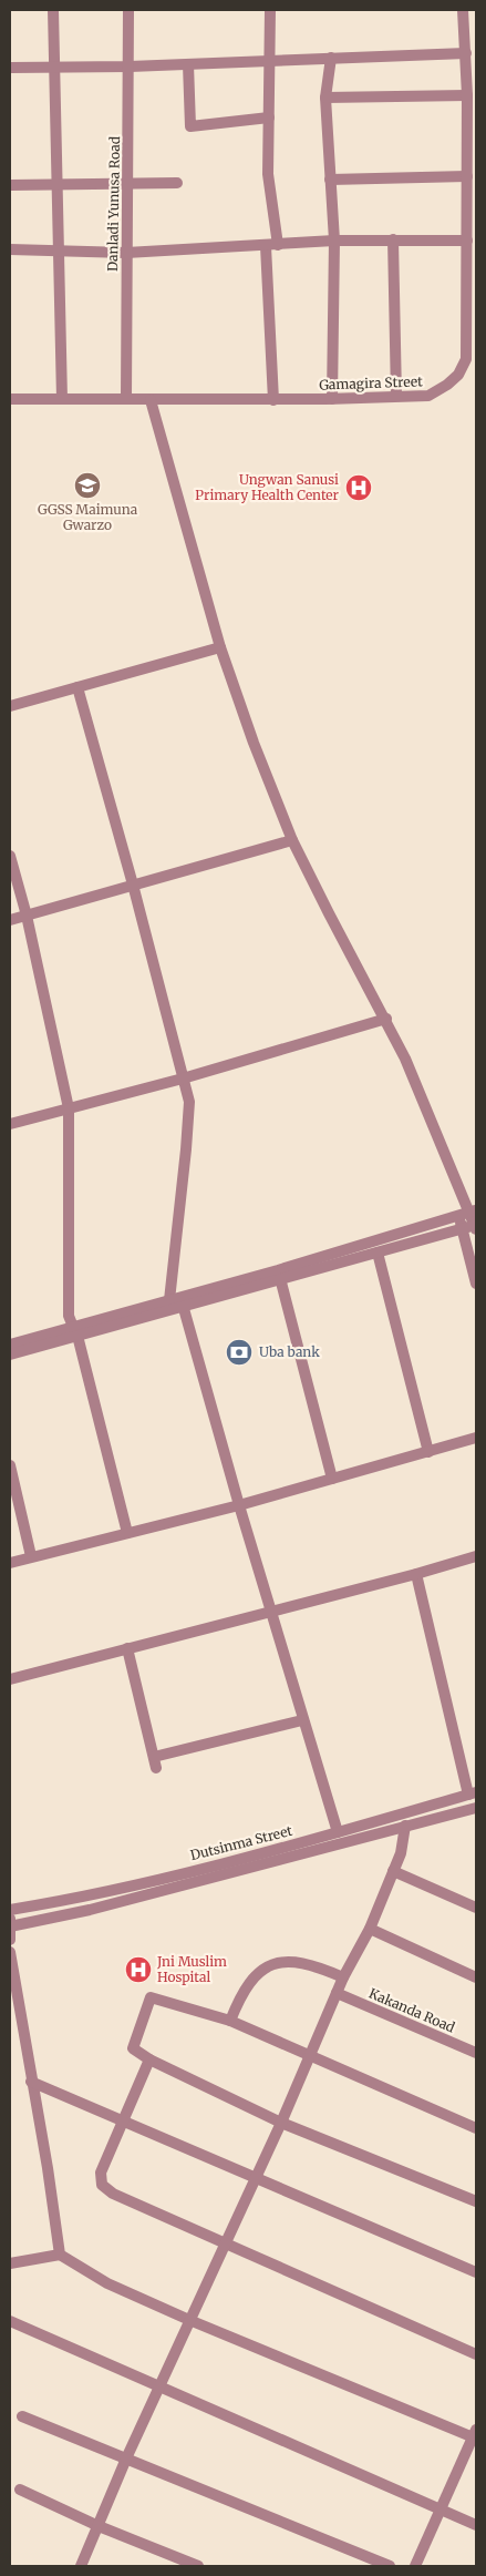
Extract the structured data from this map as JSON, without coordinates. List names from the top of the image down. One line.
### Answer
{"streets":{"street":["Danladi Yunusa Road","Gamagira Street","Dutsinma Street","Kakanda Road"]},"crossings":[["Danladi Yunusa Road","Gamagira Street"]],"places":{"school or university":["GGSS Maimuna Gwarzo"],"hospital":["Ungwan Sanusi Primary Health Center","Jni Muslim Hospital"],"bank":["Uba bank"]}}
